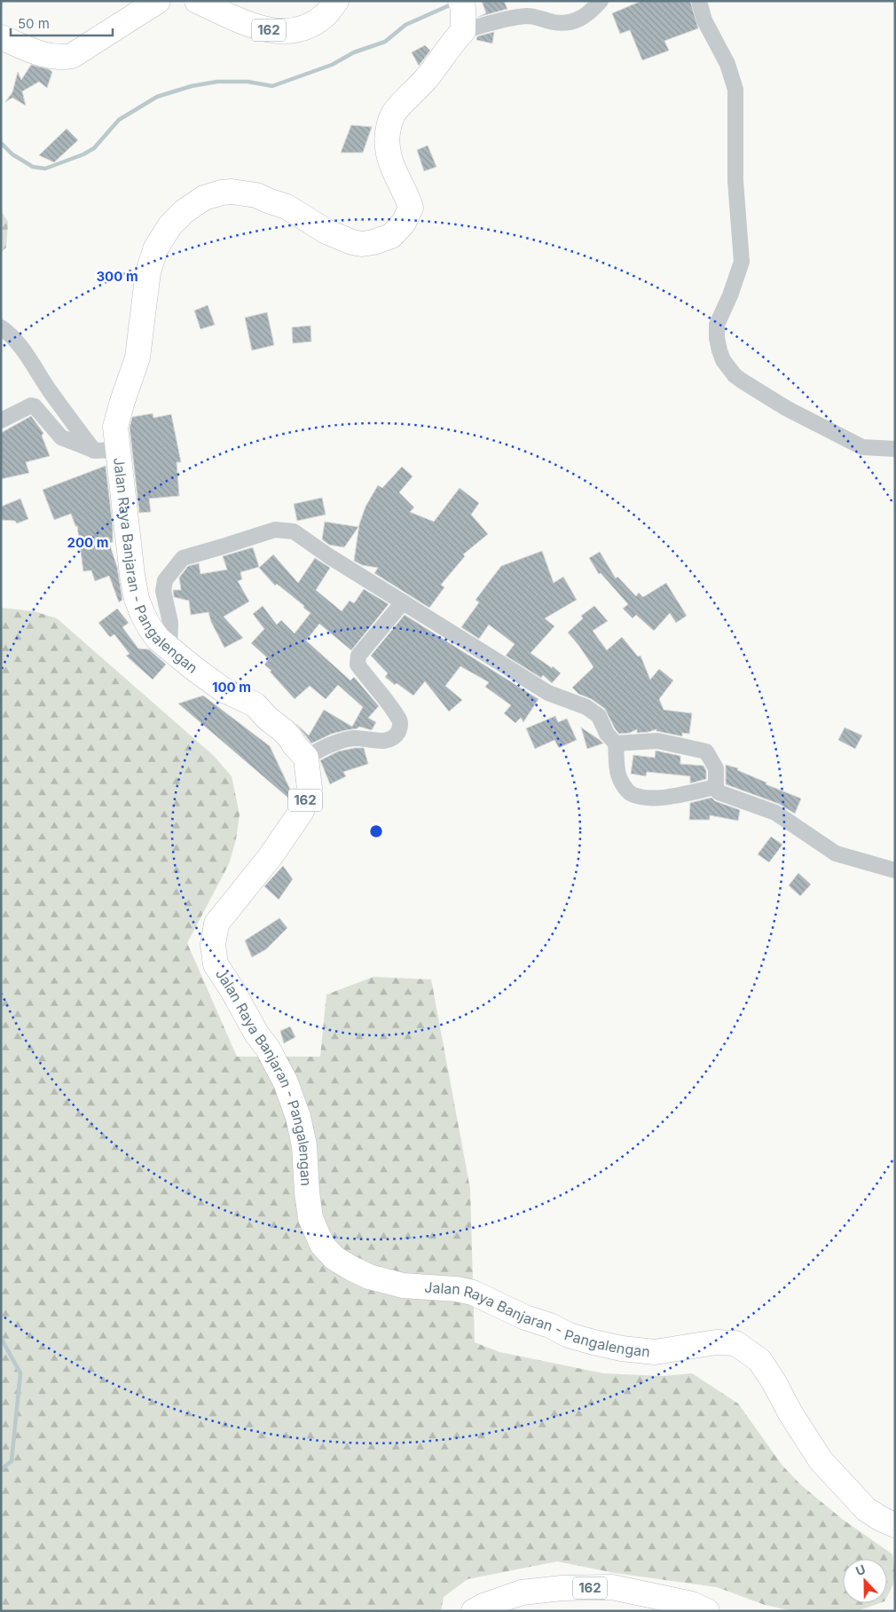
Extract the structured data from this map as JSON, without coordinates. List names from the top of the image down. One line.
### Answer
{"streets":{"main road":["162","Jalan Raya Banjaran - Pangalengan"]},"scale_bar":"50 m","north":"top","rings":["300 m","200 m","100 m"]}
